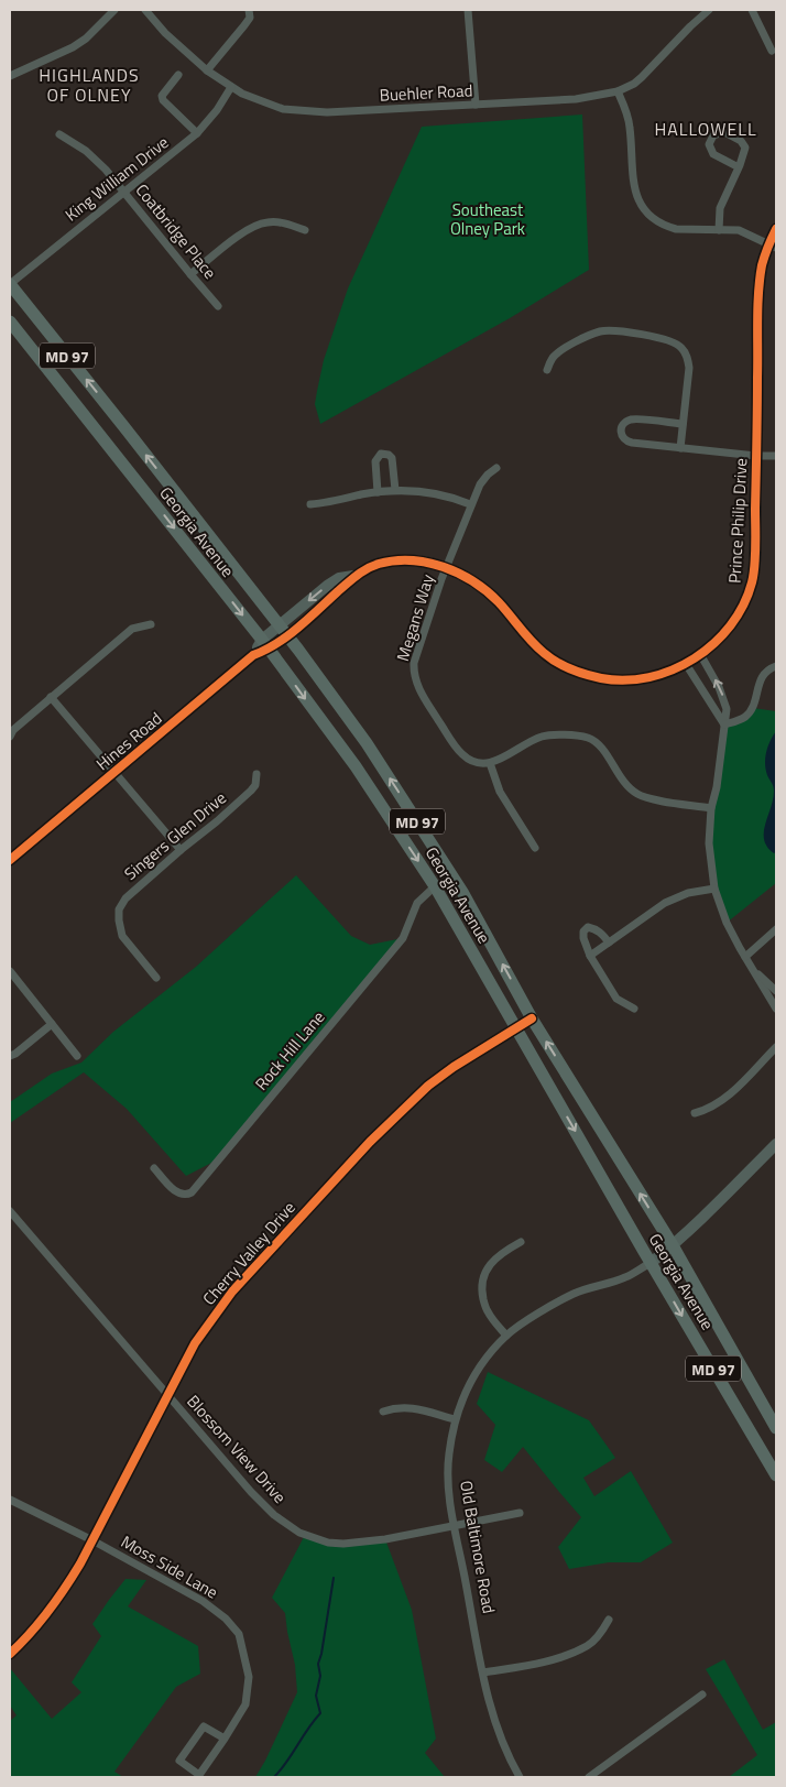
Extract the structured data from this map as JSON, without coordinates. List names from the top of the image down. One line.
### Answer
{"streets":{"main road":["MD 97","Georgia Avenue"],"street":["Buehler Road","King William Drive","Coatbridge Place","Prince Philip Drive","Megans Way","Hines Road","Singers Glen Drive","Rock Hill Lane","Cherry Valley Drive","Blossom View Drive","Old Baltimore Road","Moss Side Lane"]},"crossings":[["Buehler Road","King William Drive"],["King William Drive","Coatbridge Place"],["King William Drive","Georgia Avenue"],["Prince Philip Drive","Georgia Avenue"],["Prince Philip Drive","Megans Way"],["Prince Philip Drive","Hines Road"],["Georgia Avenue","Hines Road"],["Georgia Avenue","Rock Hill Lane"],["Georgia Avenue","Cherry Valley Drive"],["Georgia Avenue","Old Baltimore Road"],["Cherry Valley Drive","Blossom View Drive"],["Cherry Valley Drive","Moss Side Lane"],["Blossom View Drive","Old Baltimore Road"]],"districts":["HIGHLANDS OF OLNEY","HALLOWELL"],"parks":["Southeast Olney Park"]}
